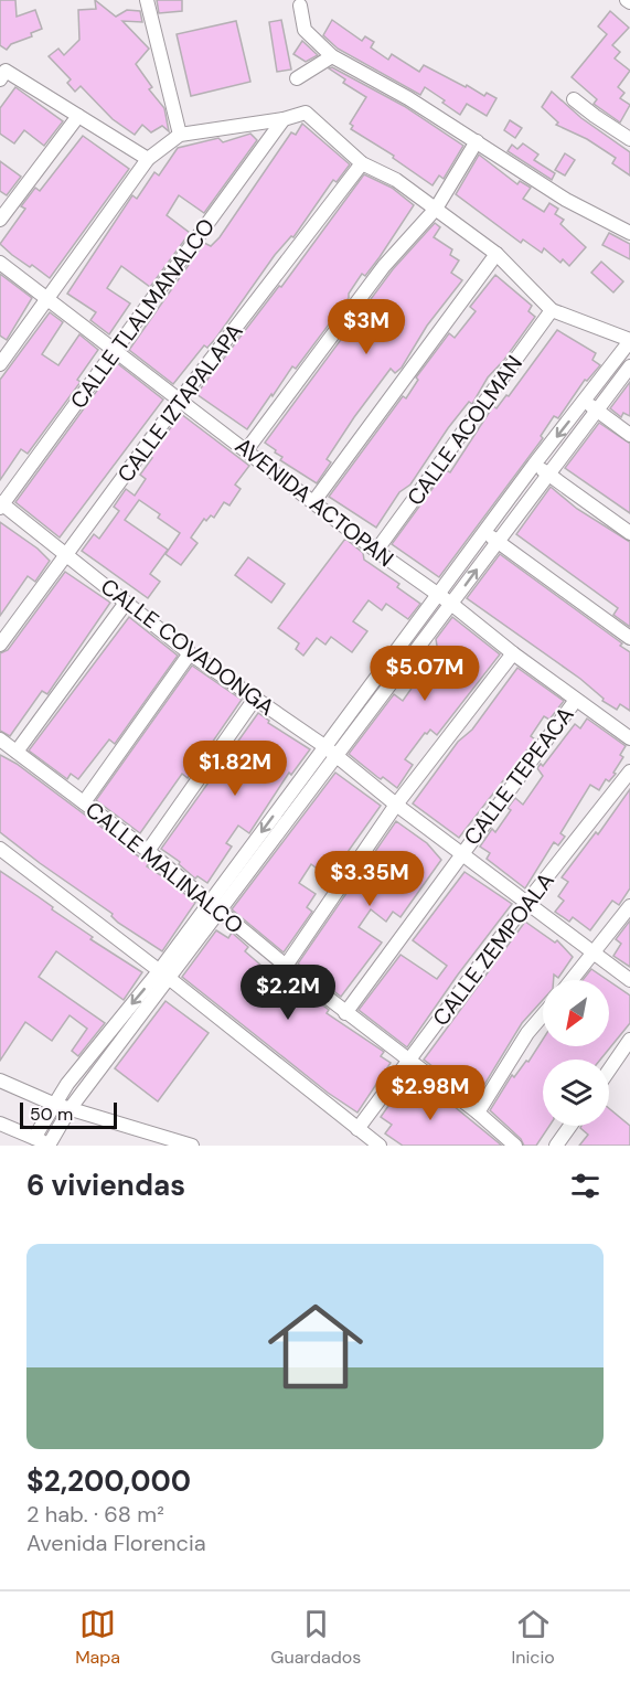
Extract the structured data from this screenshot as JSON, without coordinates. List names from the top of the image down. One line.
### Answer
{"streets":{"street":["CALLE TLALMANALCO","CALLE IZTAPALAPA","CALLE ACOLMAN","AVENIDA ACTOPAN","CALLE COVADONGA","CALLE TEPEACA","CALLE MALINALCO","CALLE ZEMPOALA"]},"crossings":[["CALLE TLALMANALCO","AVENIDA ACTOPAN"],["CALLE TLALMANALCO","CALLE COVADONGA"],["CALLE IZTAPALAPA","AVENIDA ACTOPAN"],["CALLE IZTAPALAPA","CALLE COVADONGA"],["CALLE ACOLMAN","AVENIDA ACTOPAN"],["AVENIDA ACTOPAN","CALLE TEPEACA"],["CALLE COVADONGA","CALLE TEPEACA"],["CALLE COVADONGA","CALLE ZEMPOALA"],["CALLE TEPEACA","CALLE MALINALCO"],["CALLE MALINALCO","CALLE ZEMPOALA"]],"scale_bar":"50 m","north":"bottom left","page":{"price":["$3M","$5.07M","$1.82M","$3.35M","$2.2M","$2.98M"],"scale":"50 m","heading":"6 viviendas","list":[{"name":"$2,200,000","note":"2 hab. · 68 m² · Avenida Florencia"}],"tabs":["Mapa","Guardados","Inicio"]}}
